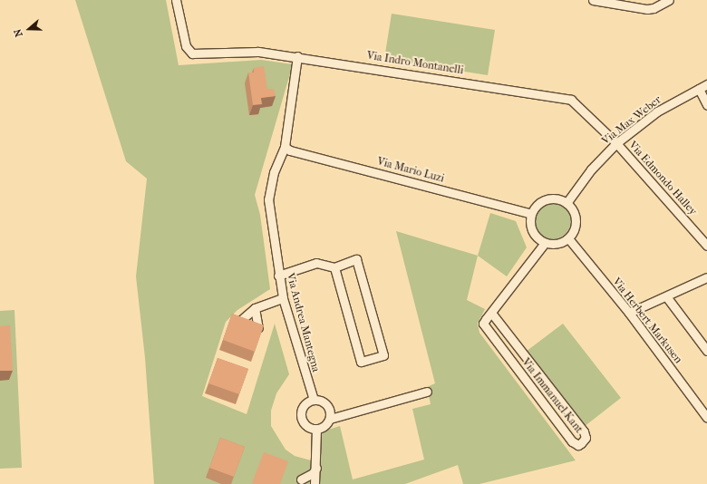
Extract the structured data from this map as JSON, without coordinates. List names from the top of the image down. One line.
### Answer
{"streets":{"street":["Via Indro Montanelli","Via Max Weber","Via Mario Luzi","Via Edmondo Halley","Via Herbert Markusen","Via Andrea Mantegna","Via Immanuel Kant"]},"crossings":[["Via Indro Montanelli","Via Max Weber"],["Via Indro Montanelli","Via Edmondo Halley"],["Via Indro Montanelli","Via Andrea Mantegna"],["Via Max Weber","Via Mario Luzi"],["Via Max Weber","Via Edmondo Halley"],["Via Max Weber","Via Herbert Markusen"],["Via Max Weber","Via Immanuel Kant"],["Via Mario Luzi","Via Herbert Markusen"],["Via Mario Luzi","Via Andrea Mantegna"],["Via Mario Luzi","Via Immanuel Kant"],["Via Herbert Markusen","Via Immanuel Kant"]],"north":"left"}
